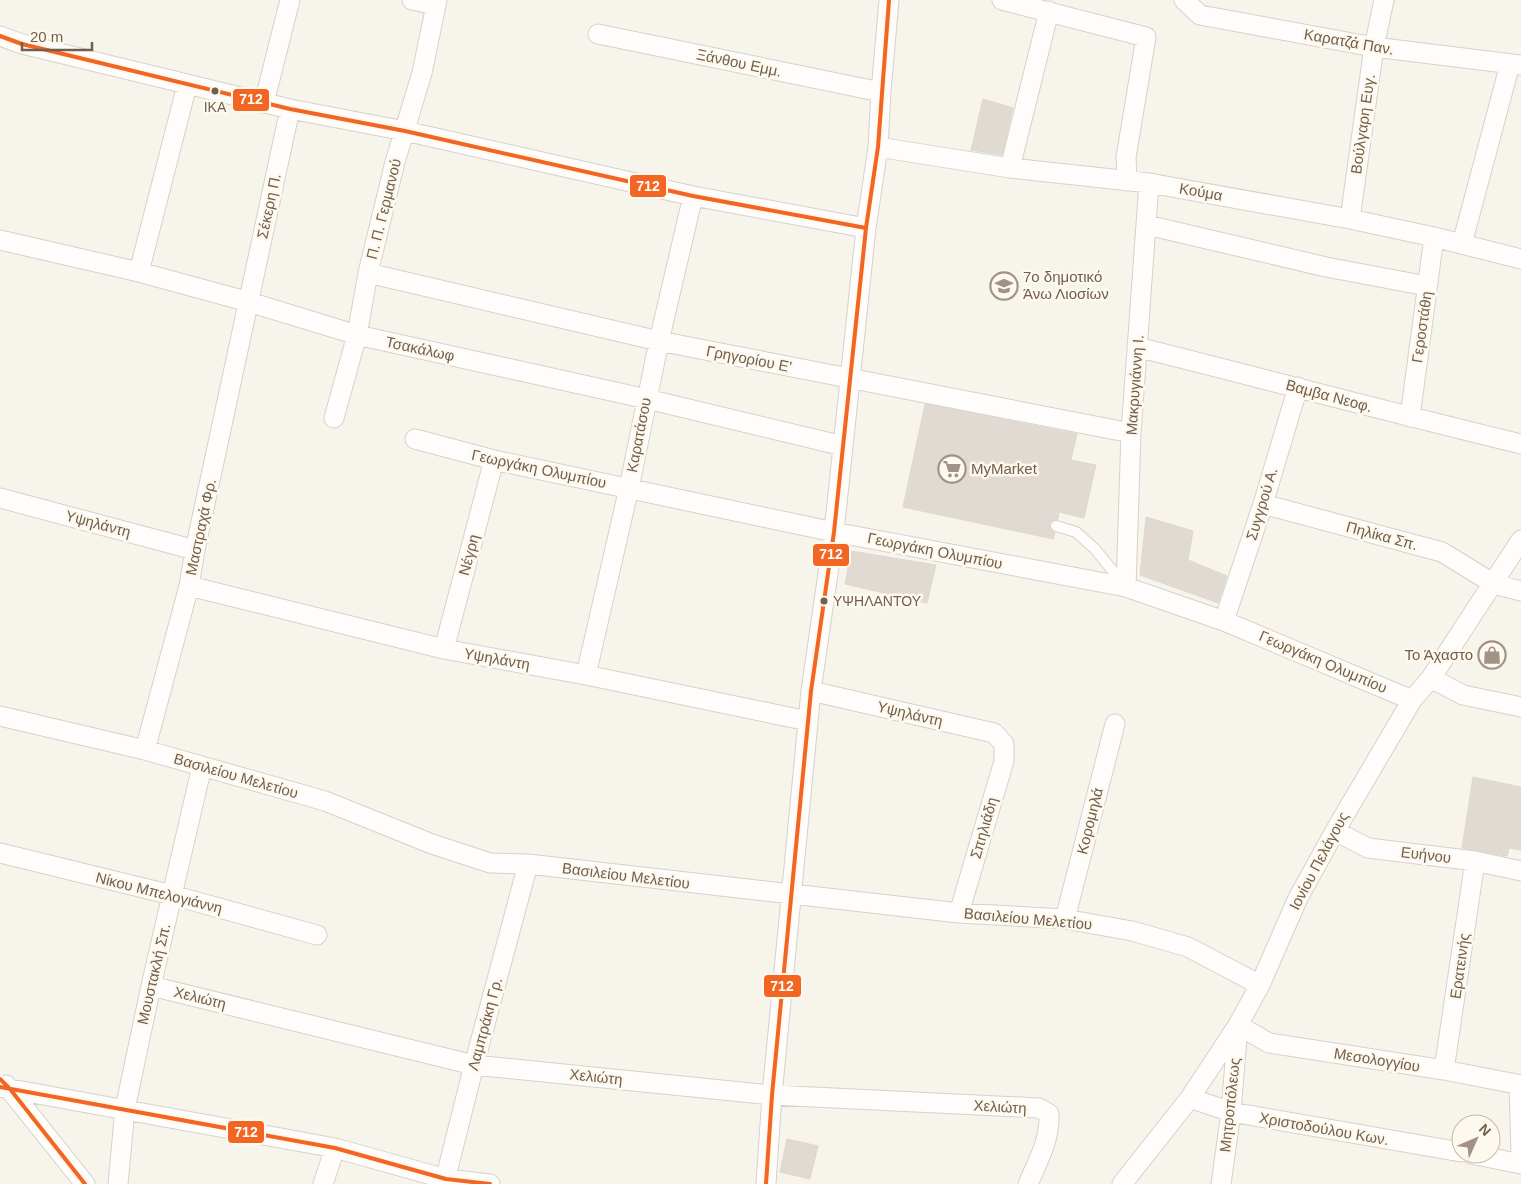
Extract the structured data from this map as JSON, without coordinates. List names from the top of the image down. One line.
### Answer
{"streets":{"street":["Καρατζά Παν.","Ξάνθου Εμμ.","Βούλγαρη Ευγ.","Κούμα","Σέκερη Π.","Π. Π. Γερμανού","Γεροστάθη","Τσακάλωφ","Γρηγορίου Ε'","Μακρυγιάννη Ι.","Βαμβα Νεοφ.","Καρατάσου","Γεωργάκη Ολυμπίου","Συγγρού Α.","Υψηλάντη","Μαστραχά Φρ.","Πηλίκα Σπ.","Νέγρη","Βασιλείου Μελετίου","Κορομηλά","Σπηλιάδη","Ευήνου","Ιονίου Πελάγους","Νίκου Μπελογιάννη","Ερατεινής","Μουστακλή Σπ.","Χελιώτη","Λαμπράκη Γρ.","Μεσολογγίου","Μητροπόλεως","Χριστοδούλου Κων."]},"crossings":[["Καρατζά Παν.","Βούλγαρη Ευγ."],["Βούλγαρη Ευγ.","Κούμα"],["Κούμα","Γεροστάθη"],["Κούμα","Μακρυγιάννη Ι."],["Σέκερη Π.","Τσακάλωφ"],["Σέκερη Π.","Μαστραχά Φρ."],["Π. Π. Γερμανού","Τσακάλωφ"],["Π. Π. Γερμανού","Γρηγορίου Ε'"],["Γεροστάθη","Βαμβα Νεοφ."],["Τσακάλωφ","Καρατάσου"],["Τσακάλωφ","Μαστραχά Φρ."],["Γρηγορίου Ε'","Μακρυγιάννη Ι."],["Γρηγορίου Ε'","Καρατάσου"],["Μακρυγιάννη Ι.","Βαμβα Νεοφ."],["Μακρυγιάννη Ι.","Γεωργάκη Ολυμπίου"],["Βαμβα Νεοφ.","Συγγρού Α."],["Καρατάσου","Γεωργάκη Ολυμπίου"],["Καρατάσου","Υψηλάντη"],["Γεωργάκη Ολυμπίου","Συγγρού Α."],["Γεωργάκη Ολυμπίου","Νέγρη"],["Γεωργάκη Ολυμπίου","Ιονίου Πελάγους"],["Συγγρού Α.","Πηλίκα Σπ."],["Υψηλάντη","Μαστραχά Φρ."],["Υψηλάντη","Νέγρη"],["Υψηλάντη","Σπηλιάδη"],["Μαστραχά Φρ.","Βασιλείου Μελετίου"],["Πηλίκα Σπ.","Ιονίου Πελάγους"],["Βασιλείου Μελετίου","Κορομηλά"],["Βασιλείου Μελετίου","Σπηλιάδη"],["Βασιλείου Μελετίου","Ιονίου Πελάγους"],["Βασιλείου Μελετίου","Μουστακλή Σπ."],["Βασιλείου Μελετίου","Λαμπράκη Γρ."],["Ευήνου","Ιονίου Πελάγους"],["Ευήνου","Ερατεινής"],["Ιονίου Πελάγους","Μεσολογγίου"],["Ιονίου Πελάγους","Μητροπόλεως"],["Ιονίου Πελάγους","Χριστοδούλου Κων."],["Νίκου Μπελογιάννη","Μουστακλή Σπ."],["Ερατεινής","Μεσολογγίου"],["Μουστακλή Σπ.","Χελιώτη"],["Χελιώτη","Λαμπράκη Γρ."],["Μεσολογγίου","Μητροπόλεως"],["Μητροπόλεως","Χριστοδούλου Κων."]],"places":{"other":["ΙΚΑ","ΥΨΗΛΑΝΤΟΥ"],"school or university":["7ο δημοτικό Άνω Λιοσίων"],"supermarket":["MyMarket"],"shop":["Το Άχαστο"]},"lines":["transit line 712"],"scale_bar":"20 m","north":"top right"}
